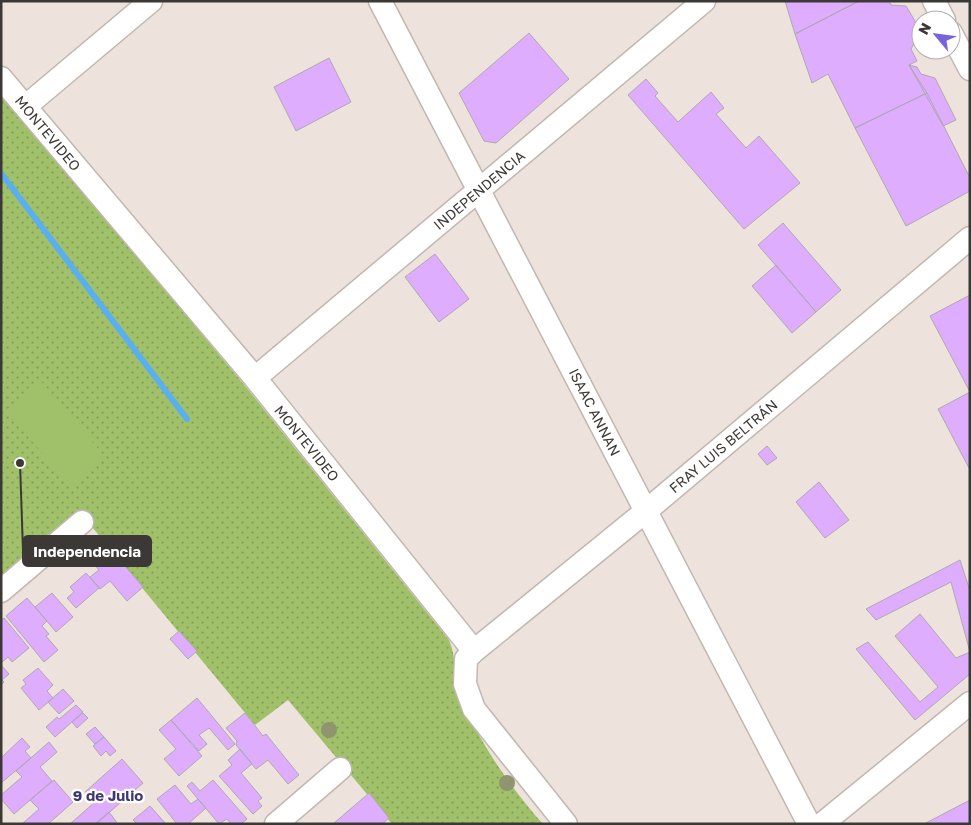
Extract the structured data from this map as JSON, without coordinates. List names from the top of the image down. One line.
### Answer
{"streets":{"street":["MONTEVIDEO","INDEPENDENCIA","ISAAC ANNAN","FRAY LUIS BELTRÁN"]},"crossings":[["MONTEVIDEO","INDEPENDENCIA"],["MONTEVIDEO","FRAY LUIS BELTRÁN"],["INDEPENDENCIA","ISAAC ANNAN"],["ISAAC ANNAN","FRAY LUIS BELTRÁN"]],"districts":["9 de Julio"],"places":["Independencia"],"north":"top left"}
